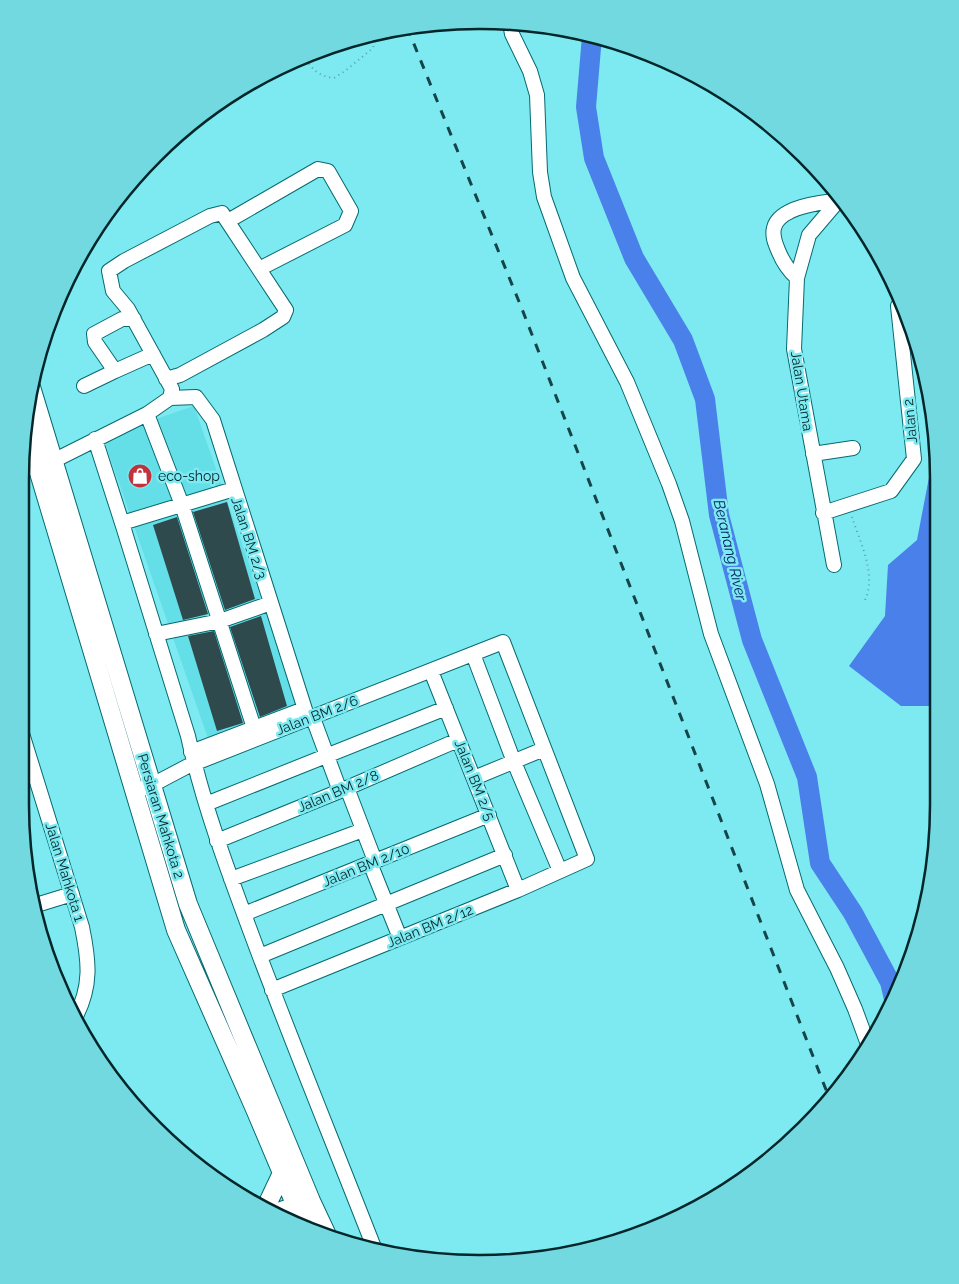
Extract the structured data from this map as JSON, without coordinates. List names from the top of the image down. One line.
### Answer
{"streets":{"main road":["Persiaran Mahkota 2"],"street":["Jalan Utama","Jalan 2","Jalan BM 2/3","Jalan BM 2/6","Jalan BM 2/5","Jalan BM 2/8","Jalan BM 2/10","Jalan Mahkota 1","Jalan BM 2/12"]},"crossings":[["Jalan Utama","Jalan 2"],["Jalan BM 2/3","Jalan BM 2/6"],["Jalan BM 2/3","Jalan BM 2/8"],["Jalan BM 2/3","Jalan BM 2/10"],["Jalan BM 2/3","Jalan BM 2/12"],["Jalan BM 2/6","Jalan BM 2/5"],["Jalan BM 2/6","Persiaran Mahkota 2"],["Jalan BM 2/6","Jalan BM 2/12"],["Jalan BM 2/5","Jalan BM 2/8"],["Jalan BM 2/5","Jalan BM 2/10"],["Jalan BM 2/5","Jalan BM 2/12"]],"water":["Beranang River"],"places":{"shop":["eco-shop"]}}
